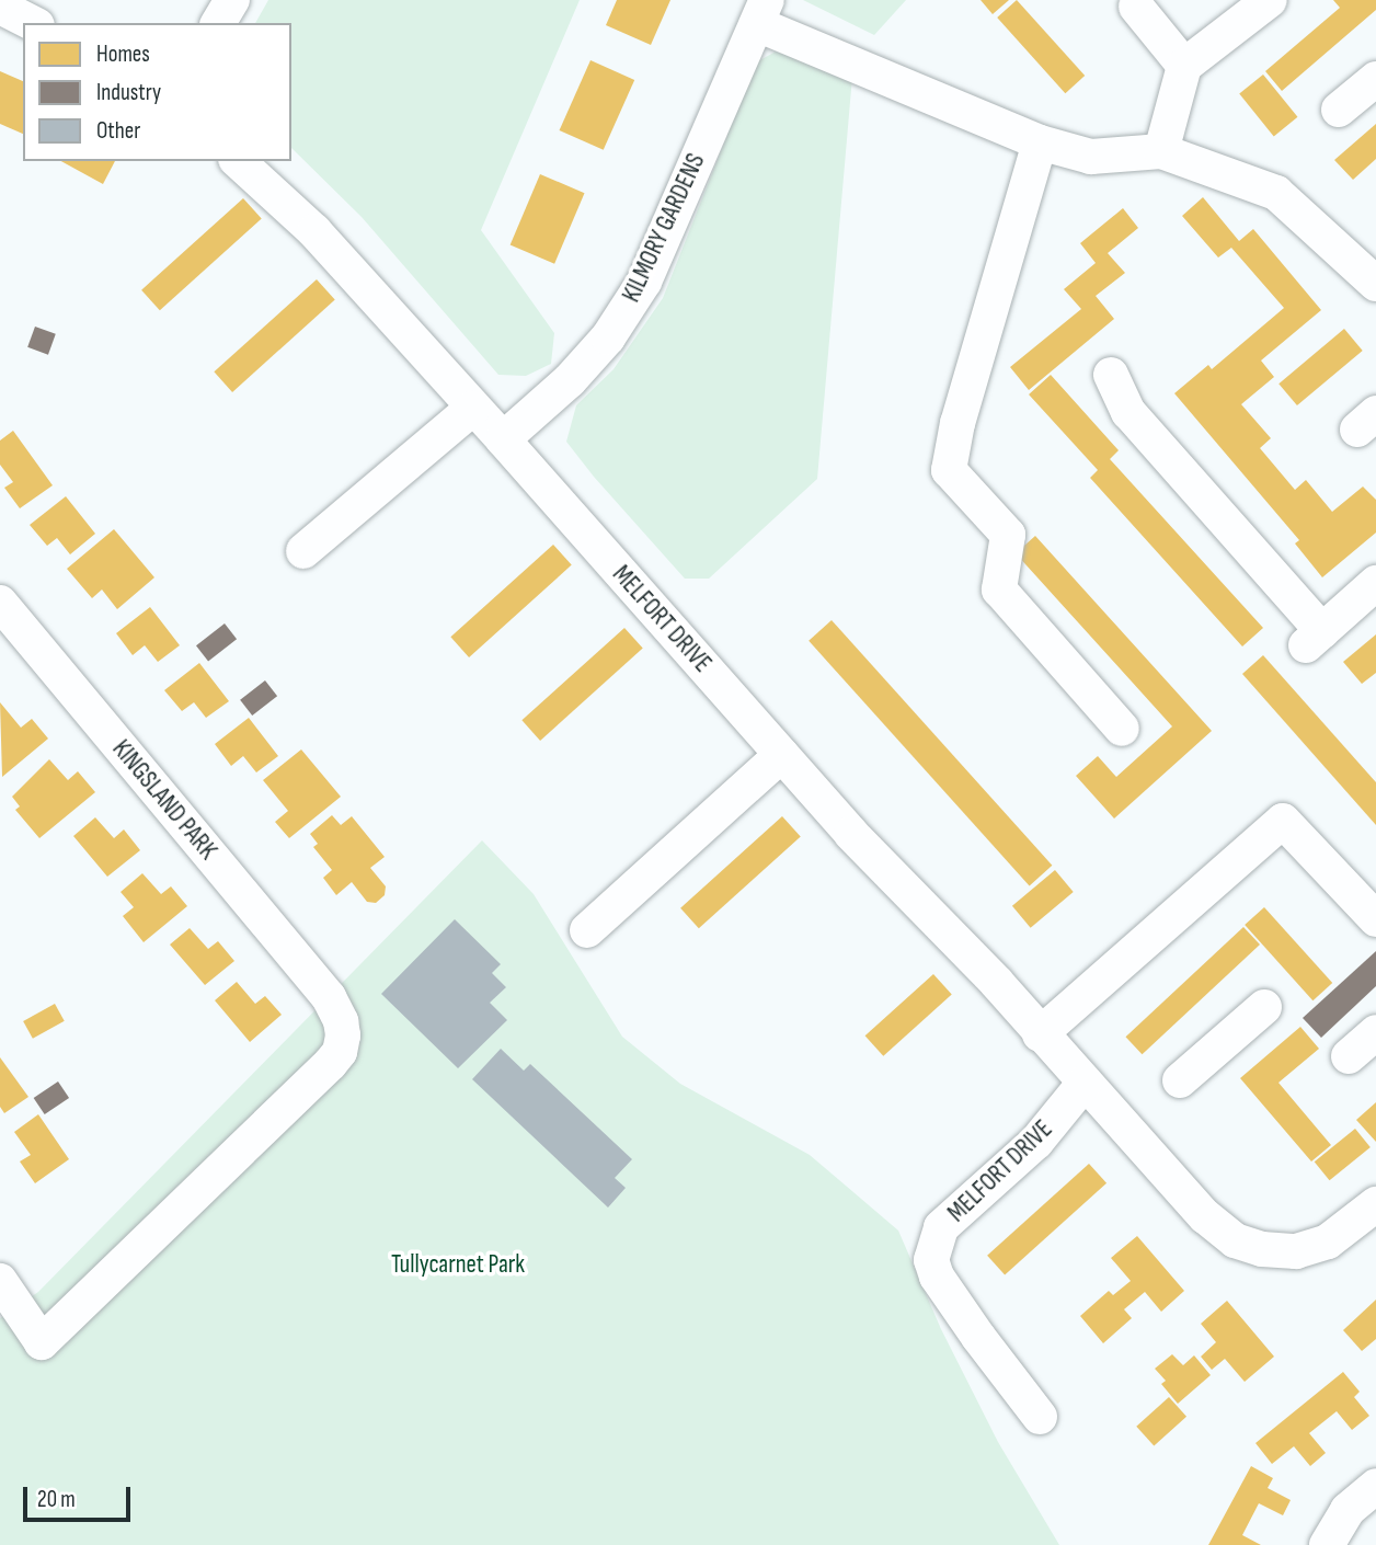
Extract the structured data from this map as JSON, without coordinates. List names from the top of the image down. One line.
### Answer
{"streets":{"street":["KILMORY GARDENS","MELFORT DRIVE","KINGSLAND PARK"]},"crossings":[["KILMORY GARDENS","MELFORT DRIVE"]],"parks":["Tullycarnet Park"],"legend":["Homes","Industry","Other"],"scale_bar":"20 m"}
